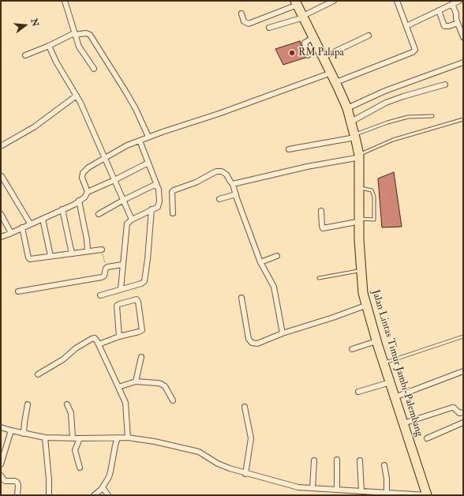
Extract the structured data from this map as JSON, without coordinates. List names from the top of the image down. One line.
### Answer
{"streets":{"highway":["Jalan Lintas Timur Jambi-Palembang"]},"places":["RM Palapa"],"north":"right"}
